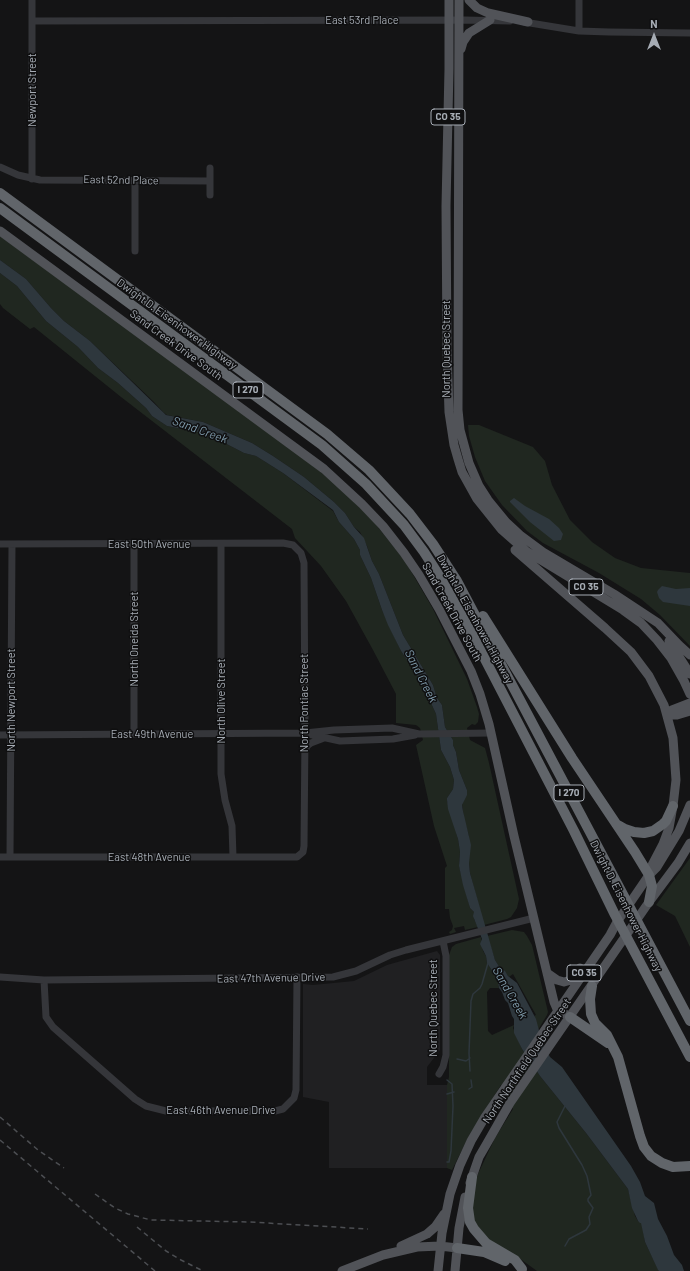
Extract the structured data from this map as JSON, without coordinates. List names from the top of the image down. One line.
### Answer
{"streets":{"highway":["Dwight D. Eisenhower Highway","I 270"],"main road":["CO 35","Sand Creek Drive South","North Quebec Street","North Northfield Quebec Street"],"street":["East 53rd Place","Newport Street","East 52nd Place","East 50th Avenue","North Oneida Street","North Newport Street","North Olive Street","North Pontiac Street","East 49th Avenue","East 48th Avenue","East 47th Avenue Drive","East 46th Avenue Drive"]},"crossings":[["East 53rd Place","Newport Street"],["East 53rd Place","North Quebec Street"],["Newport Street","East 52nd Place"],["CO 35","North Quebec Street"],["Sand Creek Drive South","East 49th Avenue"],["Sand Creek Drive South","East 47th Avenue Drive"],["Sand Creek Drive South","North Northfield Quebec Street"],["North Quebec Street","East 47th Avenue Drive"],["East 50th Avenue","North Oneida Street"],["East 50th Avenue","North Newport Street"],["East 50th Avenue","North Olive Street"],["East 50th Avenue","North Pontiac Street"],["North Oneida Street","East 49th Avenue"],["North Newport Street","East 49th Avenue"],["North Newport Street","East 48th Avenue"],["North Olive Street","East 49th Avenue"],["North Olive Street","East 48th Avenue"],["North Pontiac Street","East 49th Avenue"],["North Pontiac Street","East 48th Avenue"],["East 47th Avenue Drive","East 46th Avenue Drive"]],"water":["Sand Creek"],"north":"top"}
